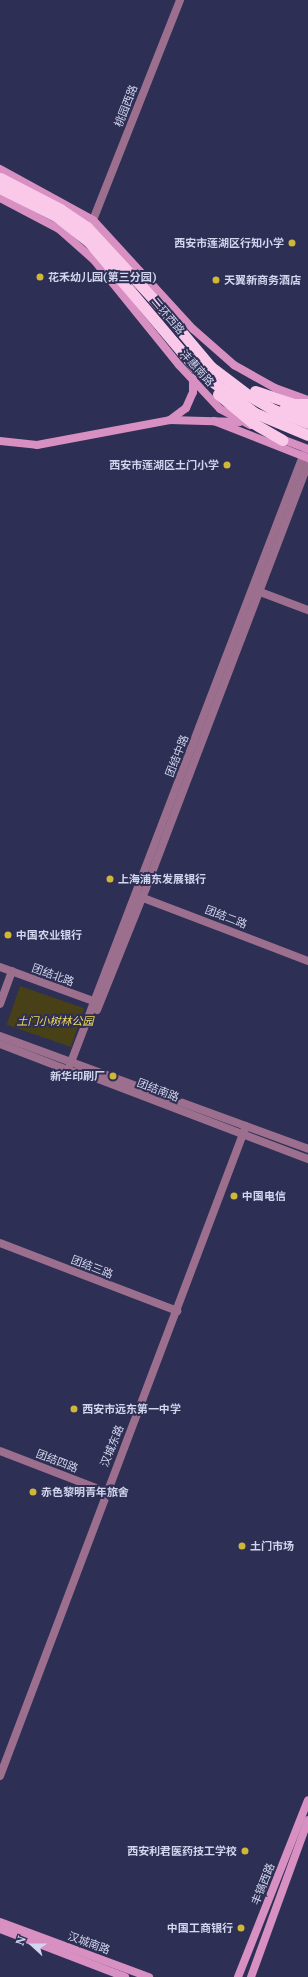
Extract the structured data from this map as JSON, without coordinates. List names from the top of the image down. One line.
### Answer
{"streets":{"highway":["二环西路"],"main road":["沣惠南路","丰镐西路","汉城南路"],"street":["桃园西路","团结中路","团结二路","团结北路","团结南路","团结三路","汉城东路","团结四路"]},"crossings":[["二环西路","沣惠南路"],["沣惠南路","团结中路"],["团结中路","团结二路"],["团结中路","团结北路"],["团结中路","团结南路"],["团结南路","汉城东路"],["团结三路","汉城东路"],["汉城东路","团结四路"]],"parks":["土门小树林公园"],"places":["西安市莲湖区行知小学","花禾幼儿园(第三分园)","天翼新商务酒店","西安市莲湖区土门小学","上海浦东发展银行","中国农业银行","新华印刷厂","中国电信","西安市远东第一中学","赤色黎明青年旅舍","土门市场","西安利君医药技工学校","中国工商银行"],"north":"left"}
